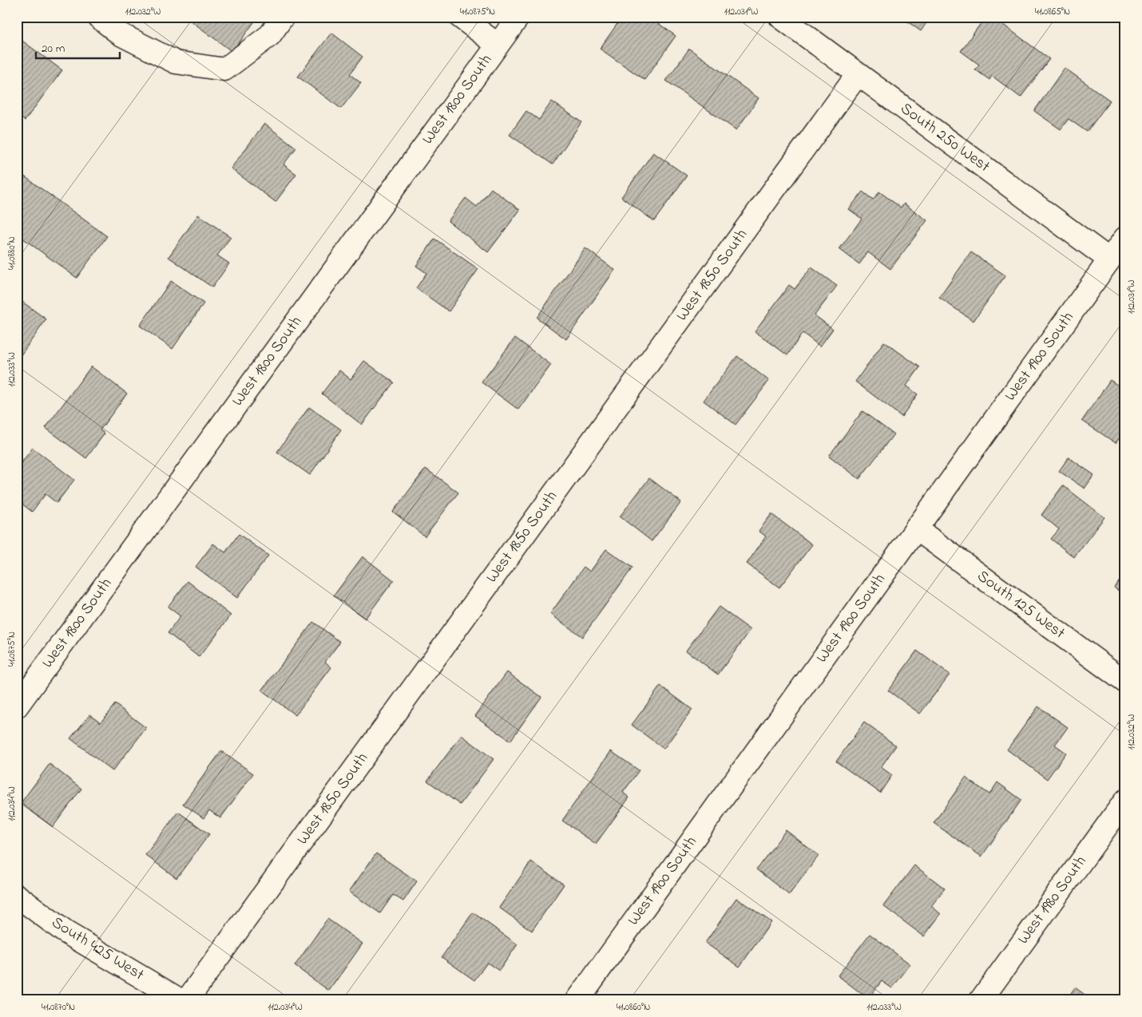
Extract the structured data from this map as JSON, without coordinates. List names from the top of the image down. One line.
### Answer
{"streets":{"street":["West 1800 South","South 250 West","West 1850 South","West 1900 South","South 125 West","West 1980 South","South 425 West"]},"crossings":[["South 250 West","West 1850 South"],["South 250 West","West 1900 South"],["West 1900 South","South 125 West"]],"scale_bar":"20 m","coordinates":["112.032°W","41.0875°N","112.031°W","41.0865°N","41.0880°N","112.033°W","112.034°W","41.0870°N","41.0860°N"]}
